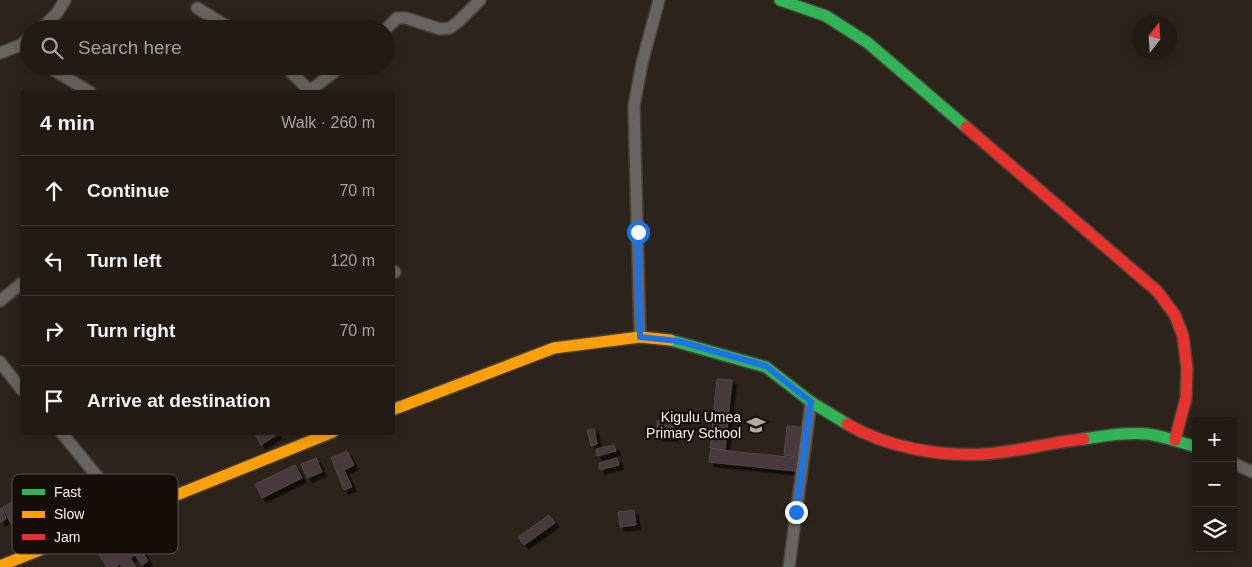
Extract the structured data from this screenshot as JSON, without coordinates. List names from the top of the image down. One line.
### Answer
{"places":{"school or university":["Kigulu Umea Primary School"]},"legend":["Fast","Slow","Jam"],"north":"top","page":{"search":"Search here","heading":["4 min","Walk · 260 m"],"list":[["Continue","70 m"],["Turn left","120 m"],["Turn right","70 m"],"Arrive at destination"],"map_buttons":["+","−"]}}
